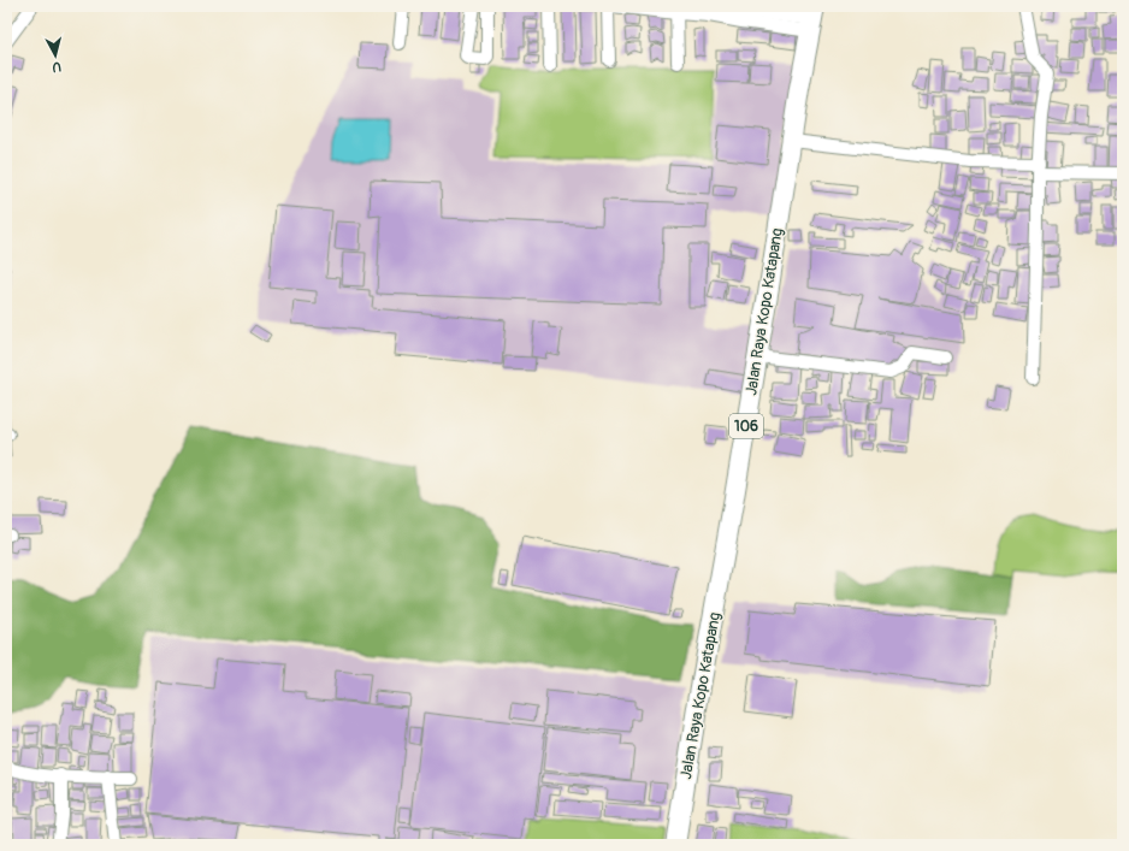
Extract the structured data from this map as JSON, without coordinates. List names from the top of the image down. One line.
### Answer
{"streets":{"main road":["Jalan Raya Kopo Katapang","106"]},"north":"bottom"}
